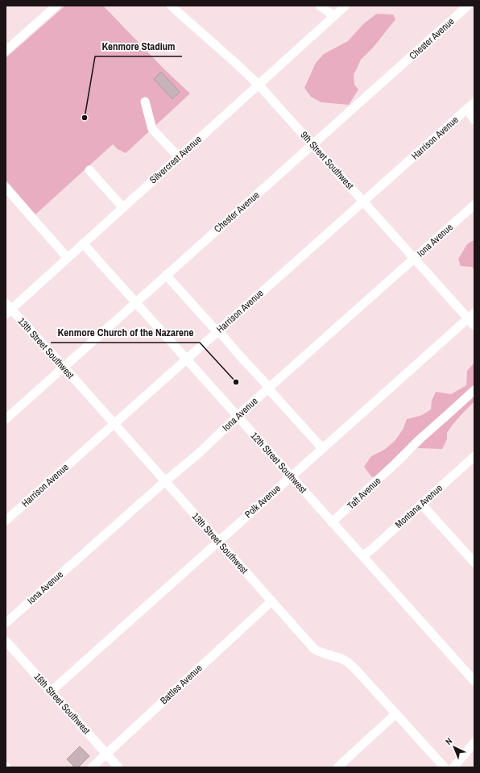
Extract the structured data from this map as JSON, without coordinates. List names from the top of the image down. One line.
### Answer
{"streets":{"street":["Chester Avenue","Harrison Avenue","Silvercrest Avenue","9th Street Southwest","Iona Avenue","13th Street Southwest","12th Street Southwest","Taft Avenue","Polk Avenue","Montana Avenue","Battles Avenue","16th Street Southwest"]},"crossings":[["Chester Avenue","9th Street Southwest"],["Chester Avenue","13th Street Southwest"],["Chester Avenue","12th Street Southwest"],["Harrison Avenue","9th Street Southwest"],["Harrison Avenue","13th Street Southwest"],["Harrison Avenue","12th Street Southwest"],["Silvercrest Avenue","9th Street Southwest"],["Silvercrest Avenue","13th Street Southwest"],["Silvercrest Avenue","12th Street Southwest"],["9th Street Southwest","Iona Avenue"],["9th Street Southwest","Polk Avenue"],["Iona Avenue","13th Street Southwest"],["Iona Avenue","12th Street Southwest"],["13th Street Southwest","Polk Avenue"],["13th Street Southwest","Battles Avenue"],["12th Street Southwest","Taft Avenue"],["12th Street Southwest","Polk Avenue"],["12th Street Southwest","Montana Avenue"],["Polk Avenue","16th Street Southwest"],["Battles Avenue","16th Street Southwest"]],"places":["Kenmore Stadium","Kenmore Church of the Nazarene"],"north":"top left"}
